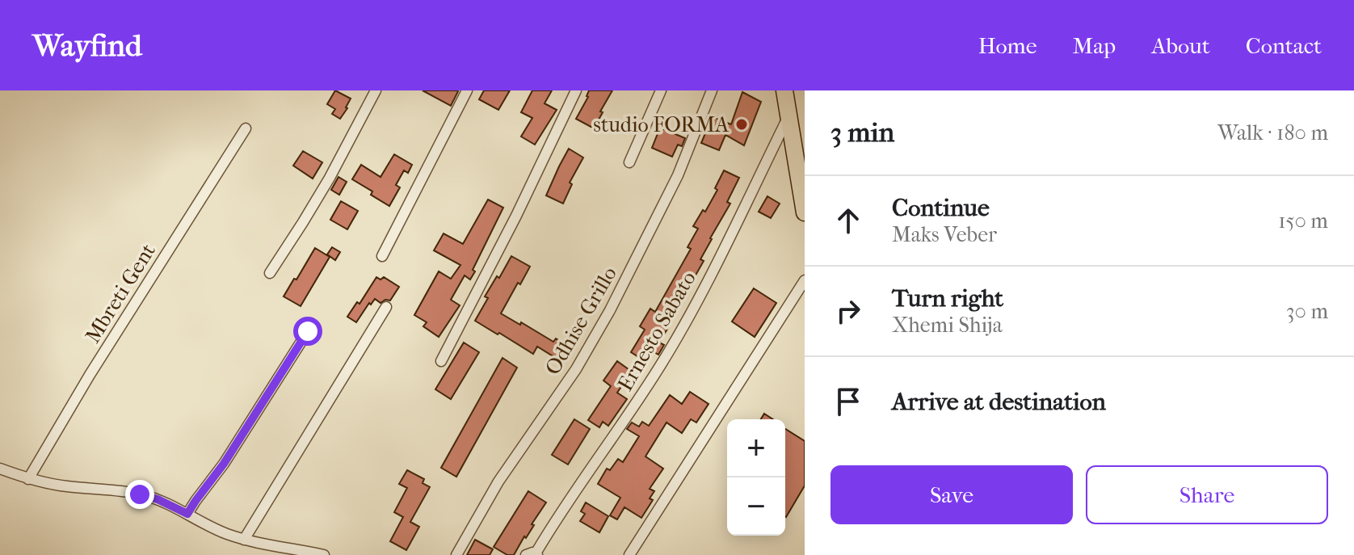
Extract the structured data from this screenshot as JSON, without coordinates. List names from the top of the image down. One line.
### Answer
{"streets":{"street":["Mbreti Gent","Odhise Grillo","Ernesto Sabato"]},"places":["studio FORMA"],"page":{"header":"Wayfind","nav":["Home","Map","About","Contact"],"heading":["3 min","Walk · 180 m"],"list":[["Continue","Maks Veber","150 m"],["Turn right","Xhemi Shija","30 m"],"Arrive at destination"],"map_buttons":["+","−"],"buttons":["Save","Share"]}}
